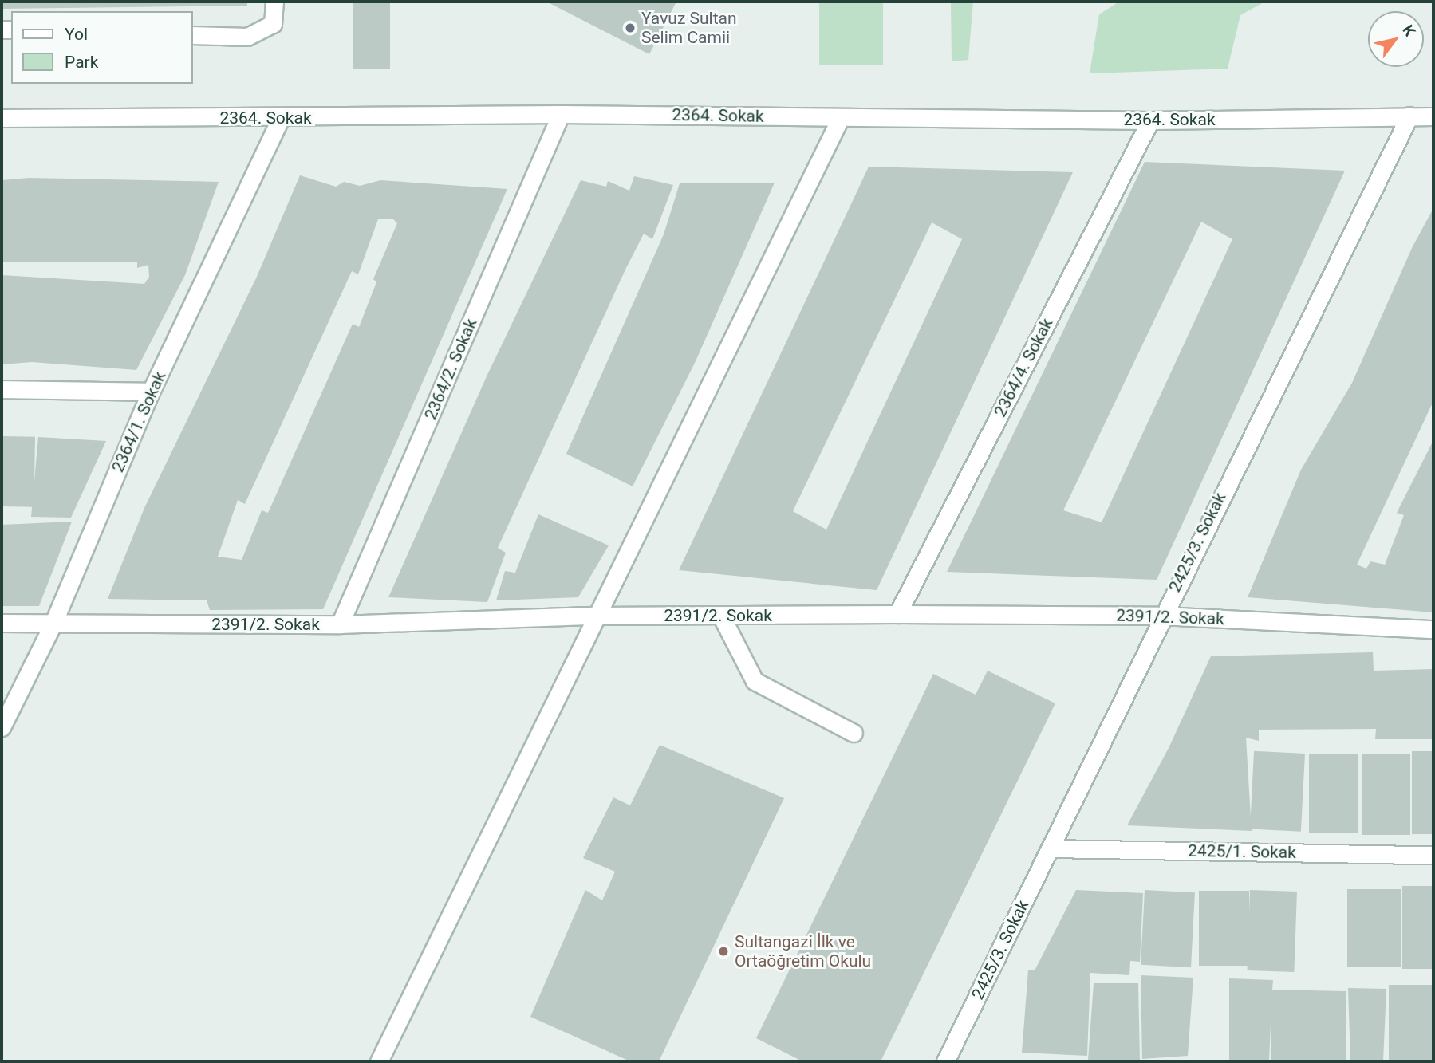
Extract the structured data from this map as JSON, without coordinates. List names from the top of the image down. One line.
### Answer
{"streets":{"street":["2364. Sokak","2364/4. Sokak","2364/2. Sokak","2364/1. Sokak","2425/3. Sokak","2391/2. Sokak","2425/1. Sokak"]},"crossings":[["2364. Sokak","2364/4. Sokak"],["2364. Sokak","2364/2. Sokak"],["2364. Sokak","2364/1. Sokak"],["2364. Sokak","2425/3. Sokak"],["2364/4. Sokak","2391/2. Sokak"],["2364/2. Sokak","2391/2. Sokak"],["2364/1. Sokak","2391/2. Sokak"],["2425/3. Sokak","2391/2. Sokak"],["2425/3. Sokak","2425/1. Sokak"]],"places":["Yavuz Sultan Selim Camii","Sultangazi İlk ve Ortaöğretim Okulu"],"legend":["Yol","Park"],"north":"top right"}
